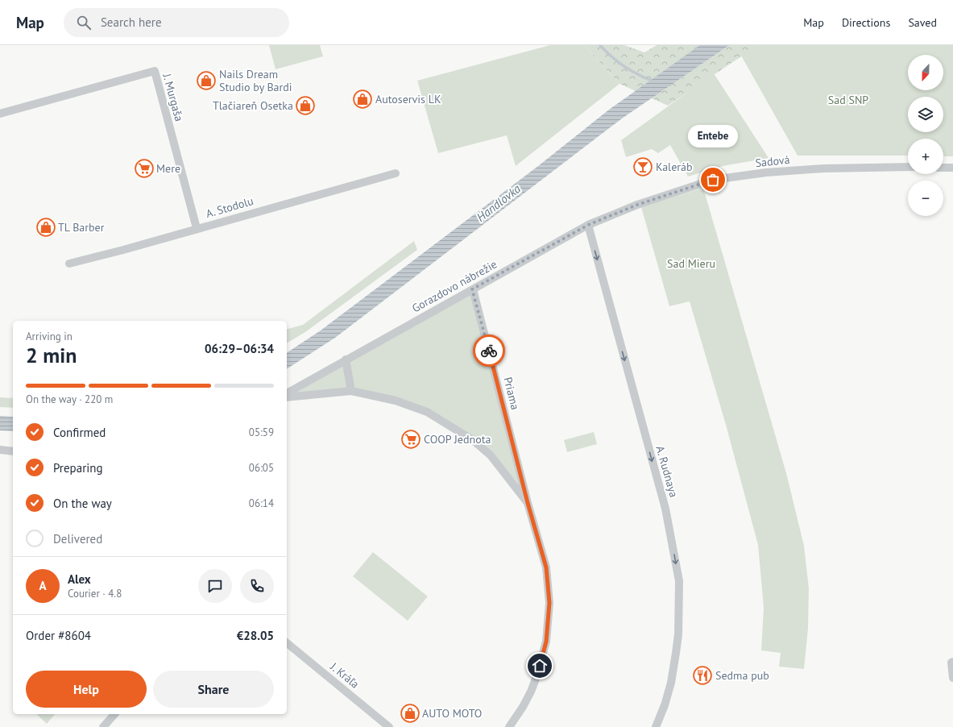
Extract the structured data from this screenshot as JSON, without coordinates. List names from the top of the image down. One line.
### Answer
{"streets":{"street":["J. Murgaša","Sadová","A. Stodolu","Gorazdovo nábrežie","Priama","A. Rudnaya","J. Kráľa"]},"crossings":[["J. Murgaša","A. Stodolu"],["Sadová","Gorazdovo nábrežie"],["Gorazdovo nábrežie","Priama"],["Gorazdovo nábrežie","A. Rudnaya"]],"one_way":["A. Rudnaya"],"water":["Handlovka"],"parks":["Sad SNP","Sad Mieru"],"places":{"shop":["Nails Dream Studio by Bardi","Autoservis LK","Tlačiareň Osetka","TL Barber","AUTO MOTO"],"bar":["Kaleráb"],"supermarket":["Mere","COOP Jednota"],"other":["Entebe"],"restaurant":["Sedma pub"]},"north":"bottom","page":{"header":"Map","search":"Search here","nav":["Map","Directions","Saved"],"map_buttons":["+","−"],"bubble":"Entebe","heading":["2 min","Arriving in","06:29–06:34"],"panel":["Alex","Courier · 4.8","Order #8604","€28.05"],"bar":"On the way · 220 m","list":[["Confirmed","05:59"],["Preparing","06:05"],["On the way","06:14"],"Delivered"],"round":"A","buttons":["Help","Share"]}}
